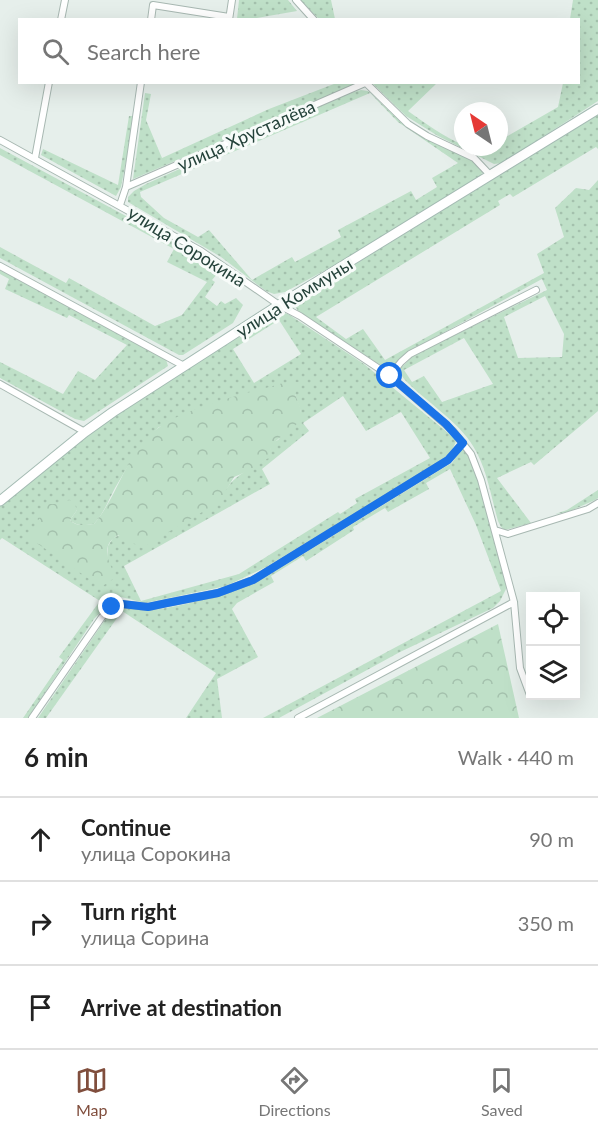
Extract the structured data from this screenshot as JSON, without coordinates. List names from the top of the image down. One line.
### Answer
{"streets":{"street":["улица Хрусталёва","улица Сорокина","улица Коммуны"]},"crossings":[["улица Сорокина","улица Коммуны"]],"north":"top left","page":{"search":"Search here","heading":["6 min","Walk · 440 m"],"list":[["Continue","улица Сорокина","90 m"],["Turn right","улица Сорина","350 m"],"Arrive at destination"],"nav":["Map","Directions","Saved"]}}
